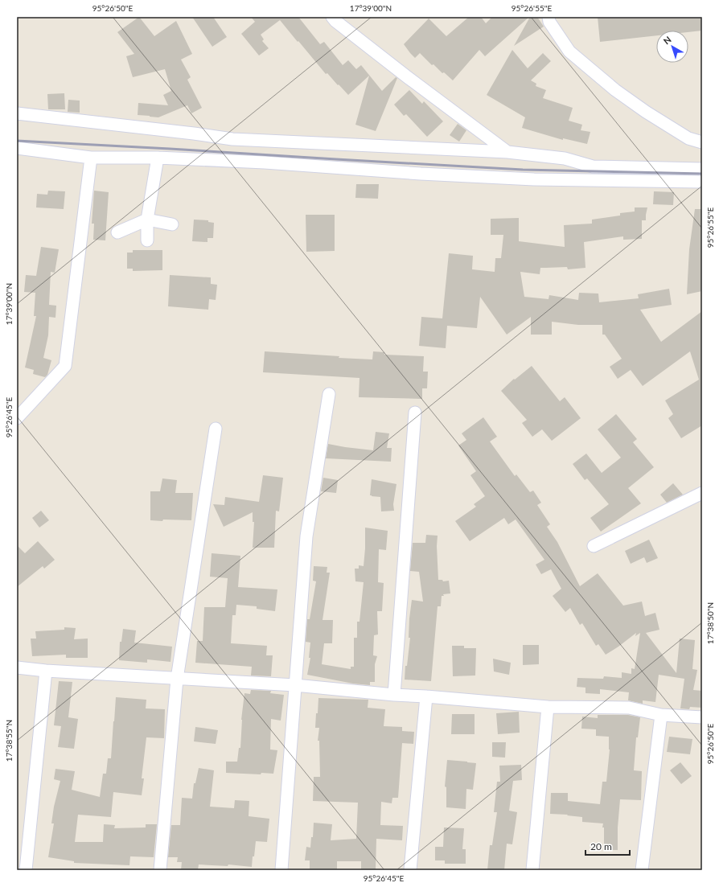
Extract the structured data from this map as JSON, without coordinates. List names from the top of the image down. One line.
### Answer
{"scale_bar":"20 m","north":"top left","coordinates":["95°26'50\"E","17°39'00\"N","95°26'55\"E","95°26'45\"E","17°38'50\"N","17°38'55\"N"]}
